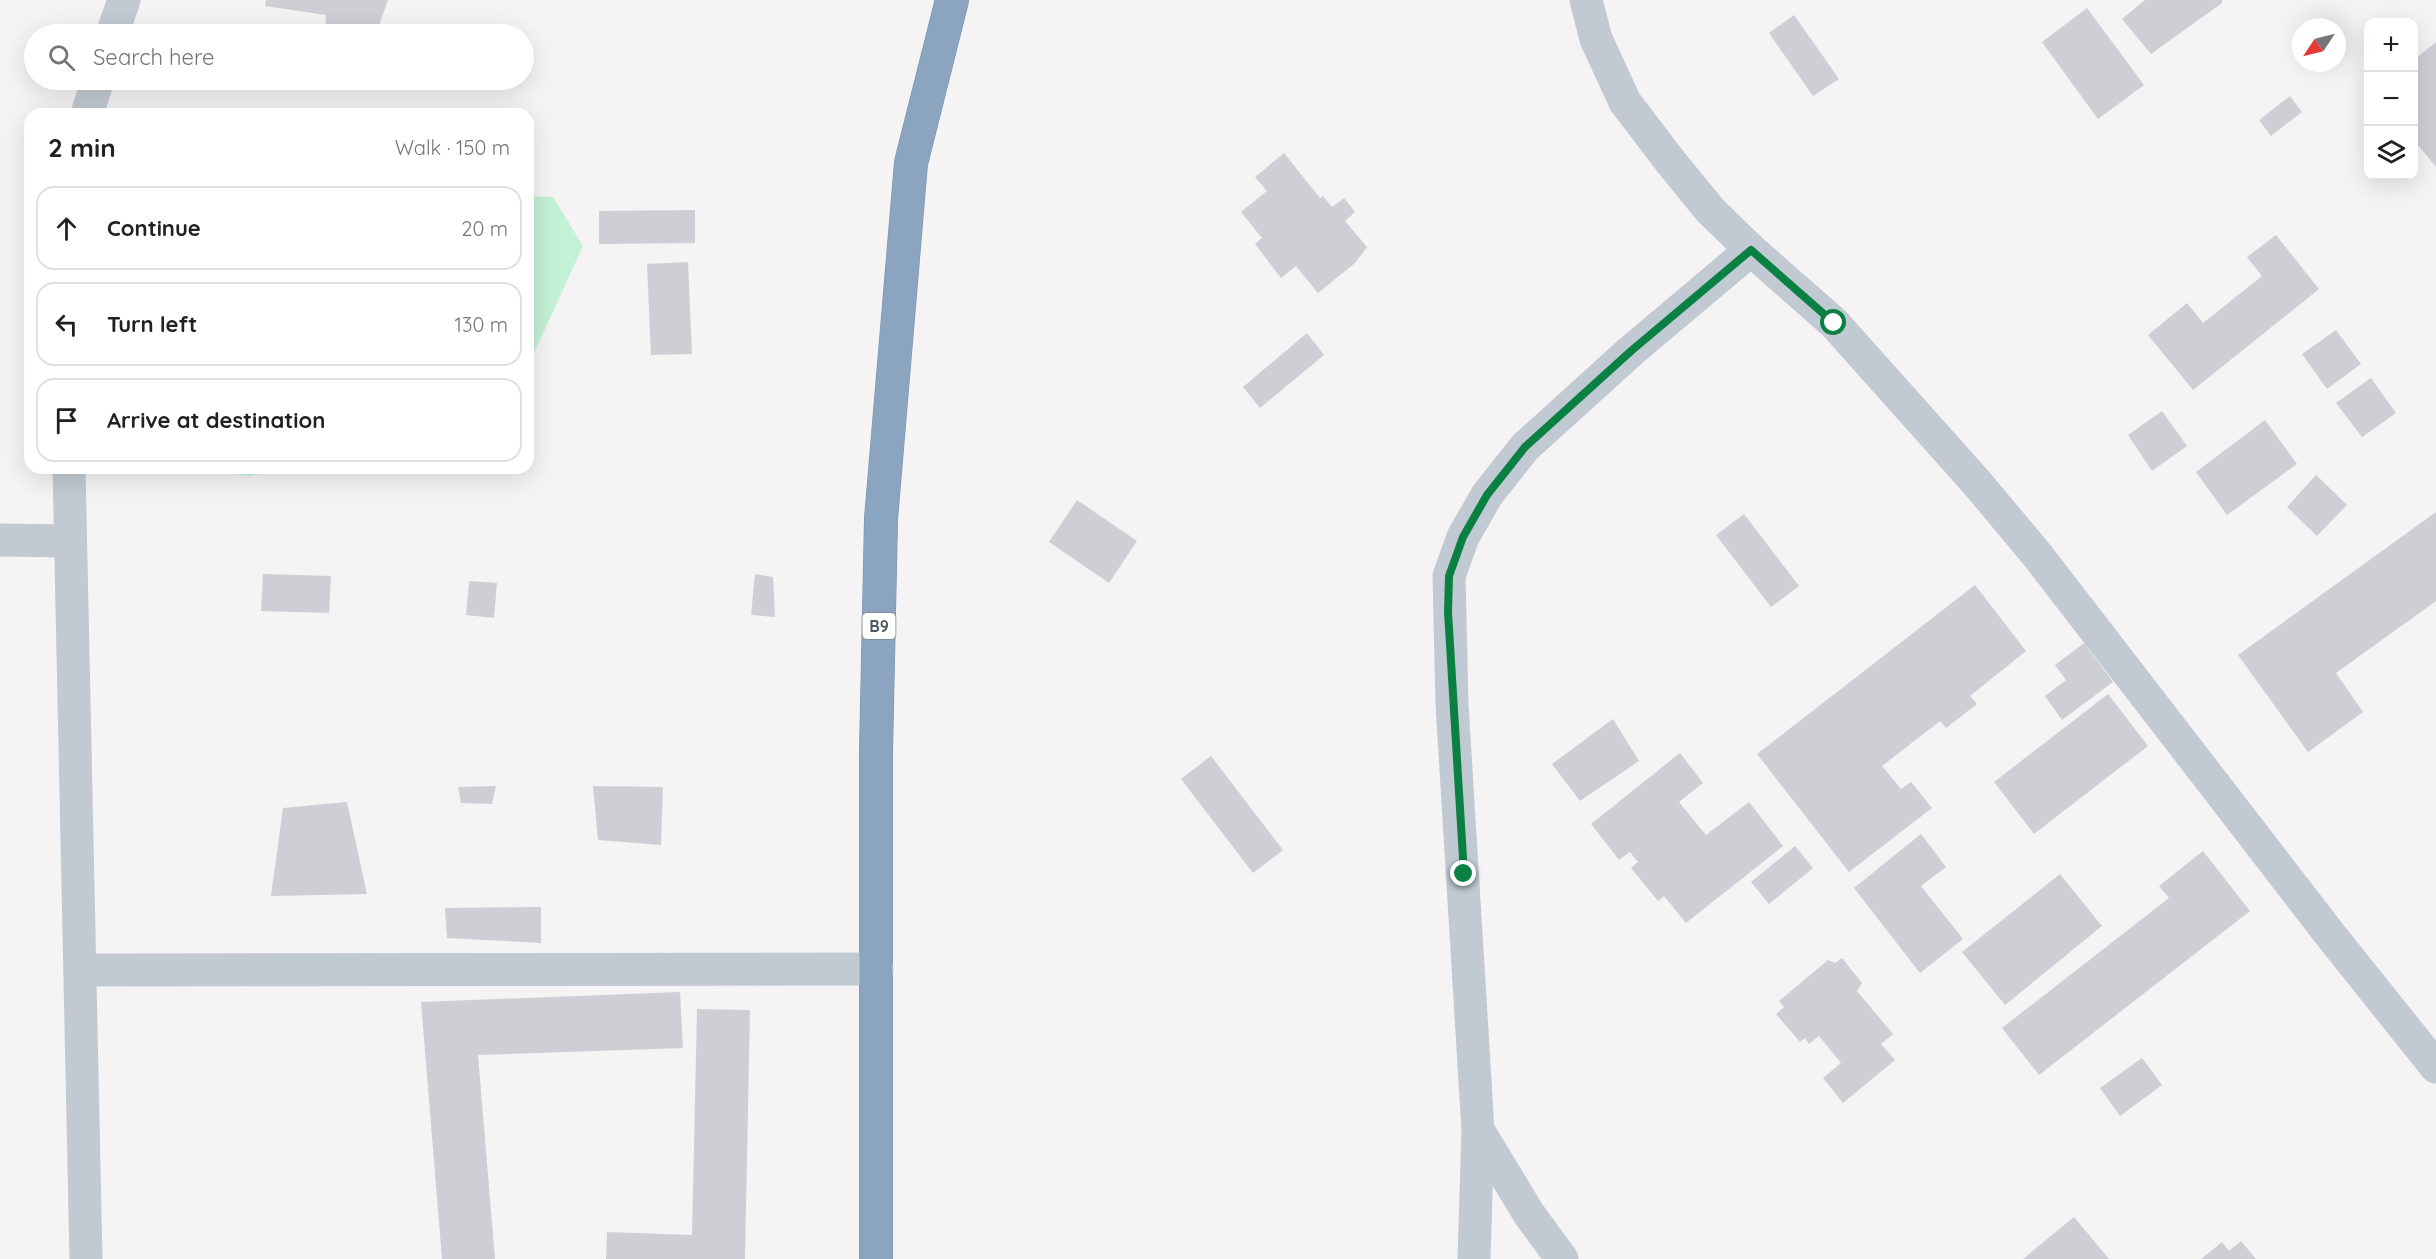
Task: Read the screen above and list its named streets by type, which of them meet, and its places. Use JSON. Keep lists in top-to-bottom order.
{
  "streets": {
    "highway": ["B9"]
  },
  "north": "bottom left",
  "page": {
    "map_buttons": ["+", "−"],
    "search": "Search here",
    "heading": ["2 min", "Walk · 150 m"],
    "list": [
      ["Continue", "20 m"],
      ["Turn left", "130 m"],
      "Arrive at destination"
    ]
  }
}
